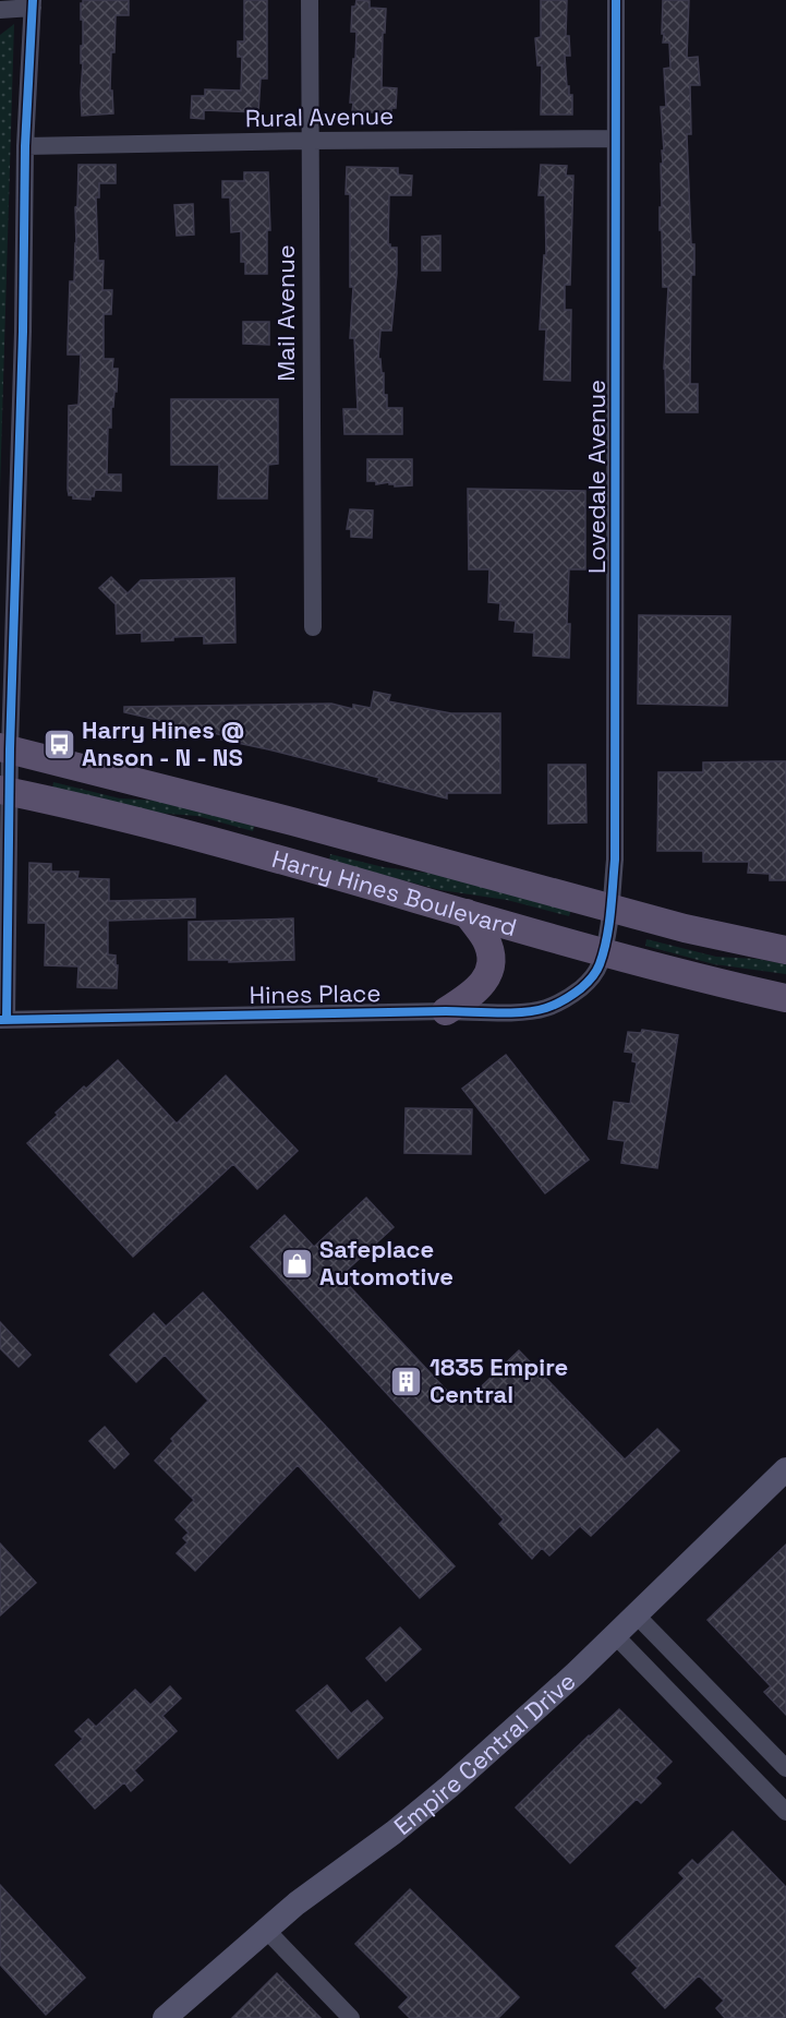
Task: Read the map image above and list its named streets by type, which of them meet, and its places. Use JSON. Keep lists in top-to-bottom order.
{
  "streets": {
    "main road": ["Harry Hines Boulevard"],
    "street": [
      "Rural Avenue",
      "Mail Avenue",
      "Lovedale Avenue",
      "Hines Place",
      "Empire Central Drive"
    ]
  },
  "crossings": [
    ["Rural Avenue", "Mail Avenue"],
    ["Rural Avenue", "Lovedale Avenue"],
    ["Lovedale Avenue", "Harry Hines Boulevard"],
    ["Lovedale Avenue", "Hines Place"],
    ["Harry Hines Boulevard", "Hines Place"]
  ],
  "places": {
    "bus stop": ["Harry Hines @ Anson - N - NS"],
    "shop": ["Safeplace Automotive"],
    "building": ["1835 Empire Central"]
  }
}
